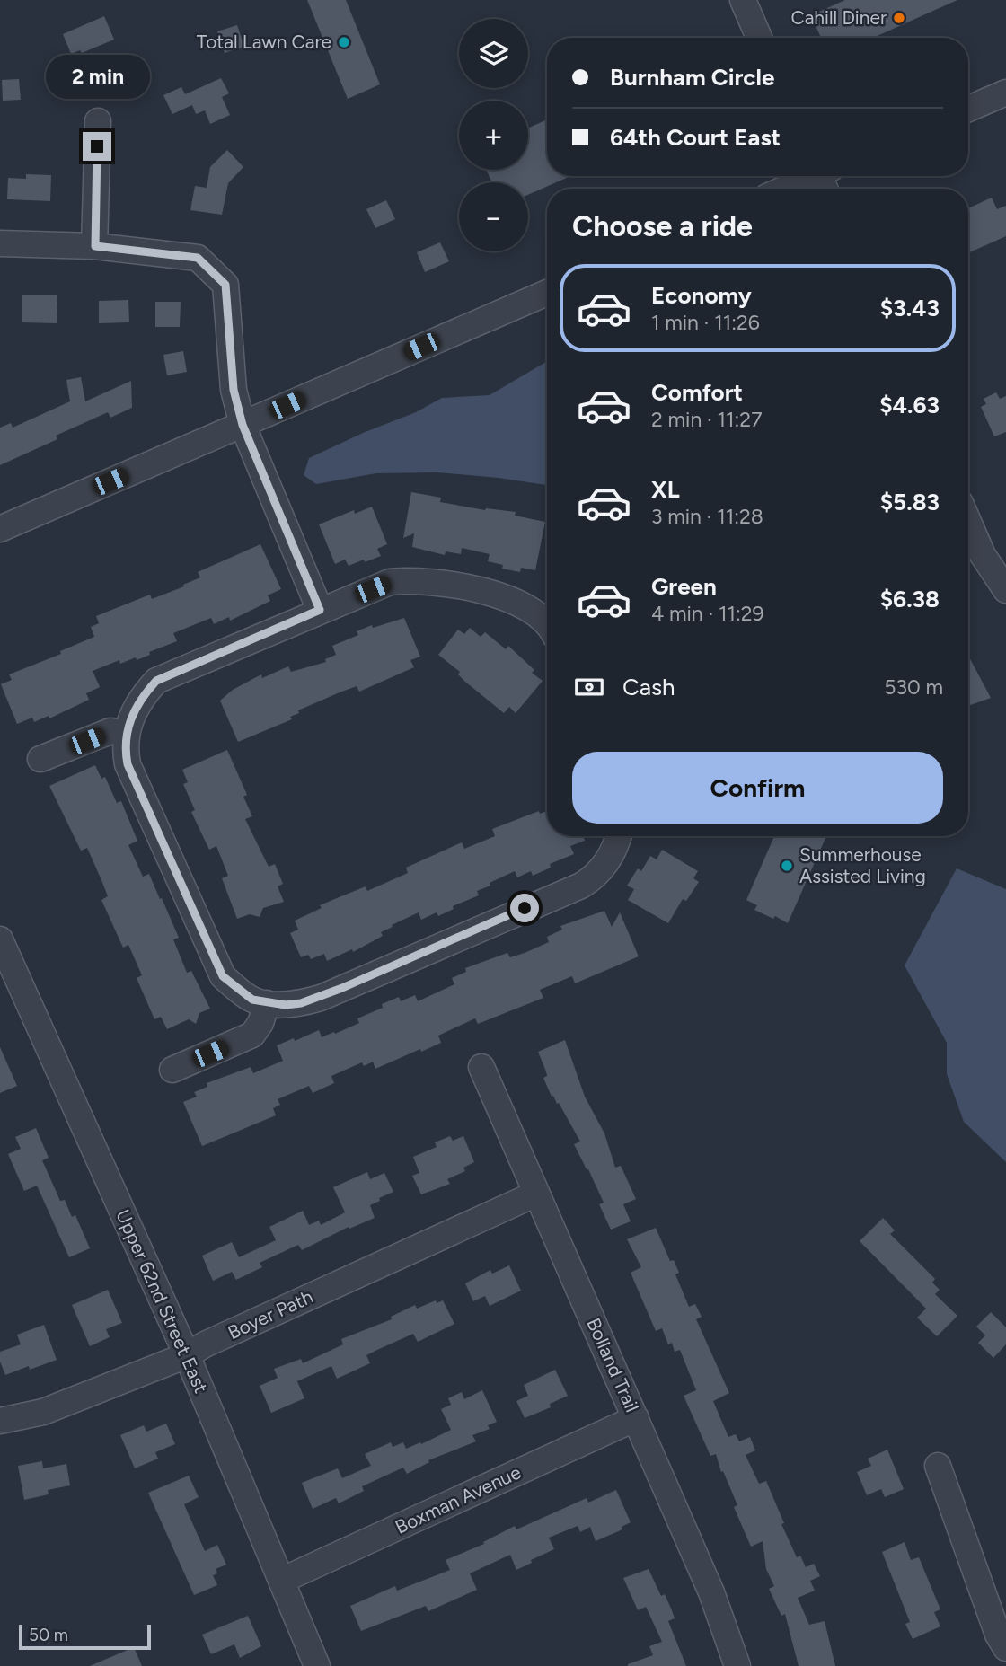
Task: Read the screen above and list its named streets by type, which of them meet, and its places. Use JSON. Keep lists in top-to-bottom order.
{
  "streets": {
    "street": [
      "Upper 62nd Street East",
      "Boyer Path",
      "Bolland Trail",
      "Boxman Avenue"
    ]
  },
  "crossings": [
    ["Upper 62nd Street East", "Boyer Path"],
    ["Upper 62nd Street East", "Boxman Avenue"],
    ["Boyer Path", "Bolland Trail"],
    ["Bolland Trail", "Boxman Avenue"]
  ],
  "places": ["Cahill Diner", "Total Lawn Care", "Summerhouse Assisted Living"],
  "scale_bar": "50 m",
  "page": {
    "map_buttons": ["+", "−"],
    "banner": ["Burnham Circle", "64th Court East"],
    "bubble": "2 min",
    "heading": "Choose a ride",
    "list": [
      {
        "name": "Economy",
        "note": "1 min · 11:26",
        "value": "$3.43"
      },
      {
        "name": "Comfort",
        "note": "2 min · 11:27",
        "value": "$4.63"
      },
      {
        "name": "XL",
        "note": "3 min · 11:28",
        "value": "$5.83"
      },
      {
        "name": "Green",
        "note": "4 min · 11:29",
        "value": "$6.38"
      }
    ],
    "pay": ["Cash", "530 m"],
    "buttons": "Confirm",
    "scale": "50 m"
  }
}
